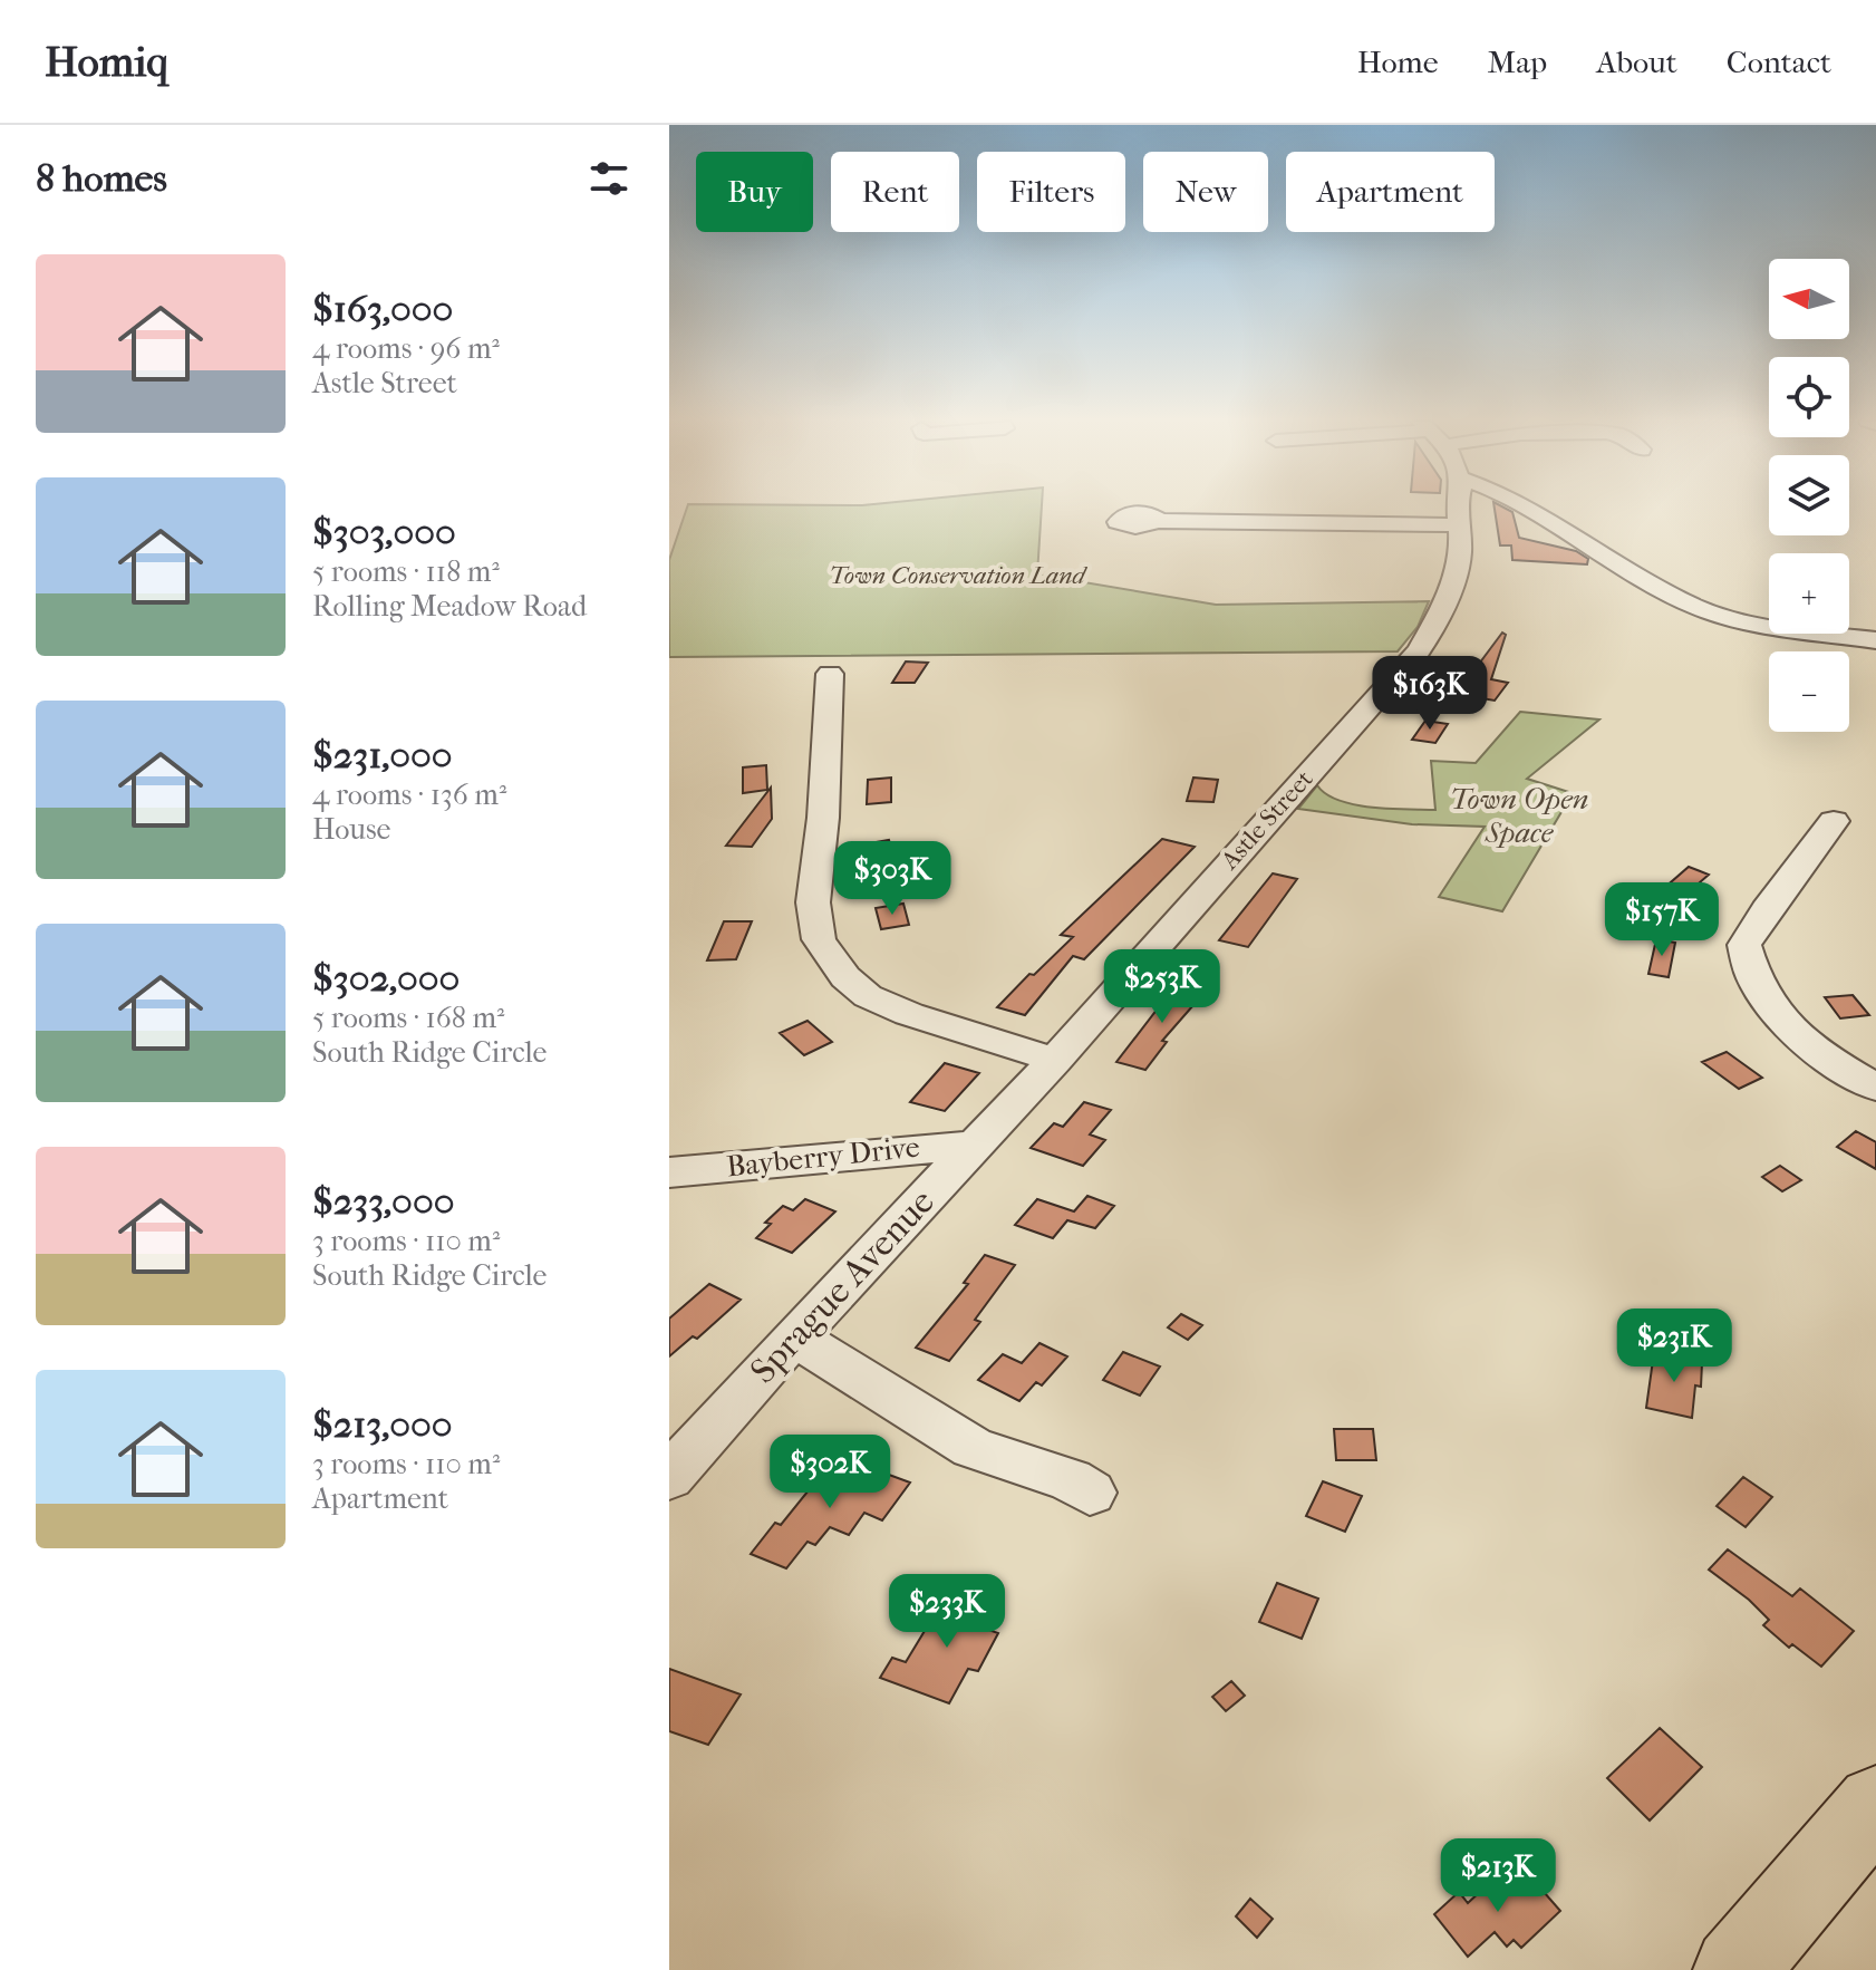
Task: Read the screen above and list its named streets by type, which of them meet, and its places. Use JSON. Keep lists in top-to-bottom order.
{
  "streets": {
    "street": ["Astle Street", "Bayberry Drive", "Sprague Avenue"]
  },
  "crossings": [
    ["Astle Street", "Bayberry Drive"],
    ["Astle Street", "Sprague Avenue"]
  ],
  "parks": ["Town Conservation Land", "Town Open Space"],
  "north": "left",
  "page": {
    "header": "Homiq",
    "nav": [
      "Home",
      "Map",
      "About",
      "Contact"
    ],
    "heading": "8 homes",
    "chip": [
      "Buy",
      "Rent",
      "Filters",
      "New",
      "Apartment"
    ],
    "list": [
      {
        "name": "$163,000",
        "note": "4 rooms · 96 m² · Astle Street"
      },
      {
        "name": "$303,000",
        "note": "5 rooms · 118 m² · Rolling Meadow Road"
      },
      {
        "name": "$231,000",
        "note": "4 rooms · 136 m² · House"
      },
      {
        "name": "$302,000",
        "note": "5 rooms · 168 m² · South Ridge Circle"
      },
      {
        "name": "$233,000",
        "note": "3 rooms · 110 m² · South Ridge Circle"
      },
      {
        "name": "$213,000",
        "note": "3 rooms · 110 m² · Apartment"
      }
    ],
    "map_buttons": ["+", "−"],
    "price": [
      "$163K",
      "$303K",
      "$157K",
      "$253K",
      "$231K",
      "$302K",
      "$233K",
      "$213K"
    ]
  }
}
